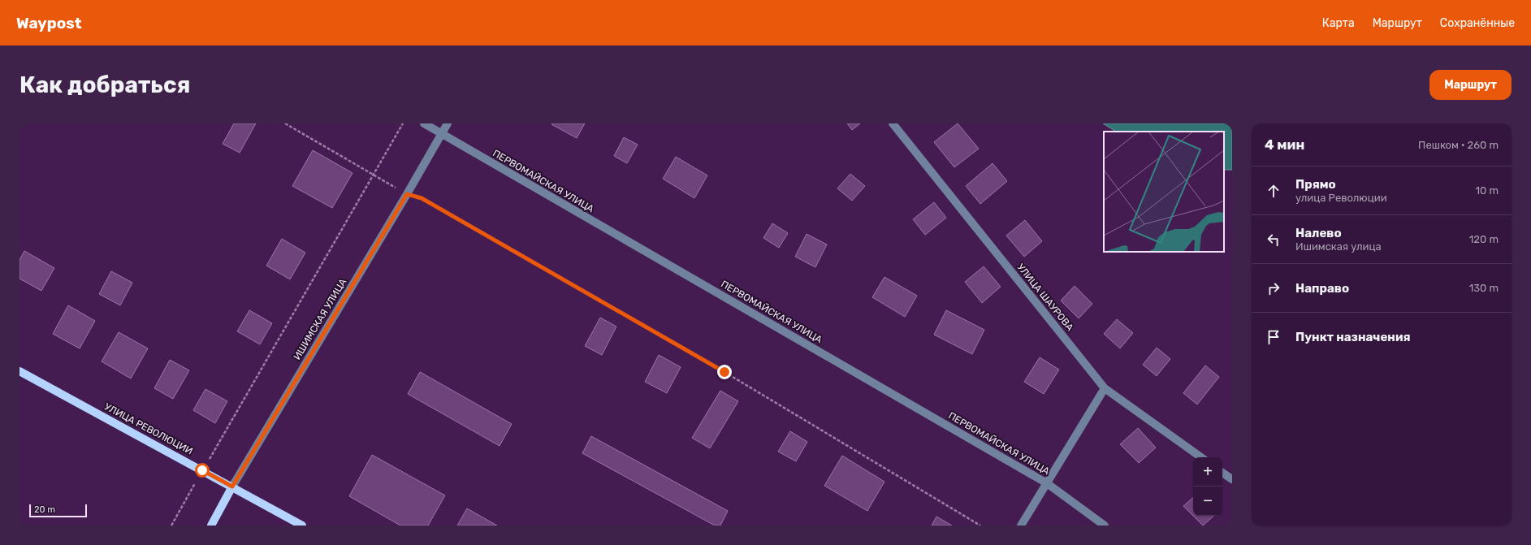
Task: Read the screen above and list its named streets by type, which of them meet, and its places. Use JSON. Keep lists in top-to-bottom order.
{
  "streets": {
    "main road": ["ИШИМСКАЯ УЛИЦА", "УЛИЦА РЕВОЛЮЦИИ"],
    "street": ["ПЕРВОМАЙСКАЯ УЛИЦА", "УЛИЦА ШАУРОВА"]
  },
  "crossings": [
    ["ПЕРВОМАЙСКАЯ УЛИЦА", "ИШИМСКАЯ УЛИЦА"],
    ["ИШИМСКАЯ УЛИЦА", "УЛИЦА РЕВОЛЮЦИИ"]
  ],
  "scale_bar": "20 m",
  "page": {
    "header": "Waypost",
    "nav": ["Карта", "Маршрут", "Сохранённые"],
    "buttons": "Маршрут",
    "title": "Как добраться",
    "heading": ["4 мин", "Пешком · 260 m"],
    "list": [
      ["Прямо", "улица Революции", "10 m"],
      ["Налево", "Ишимская улица", "120 m"],
      ["Направо", "130 m"],
      "Пункт назначения"
    ],
    "map_buttons": ["+", "−"],
    "scale": "20 m"
  }
}
